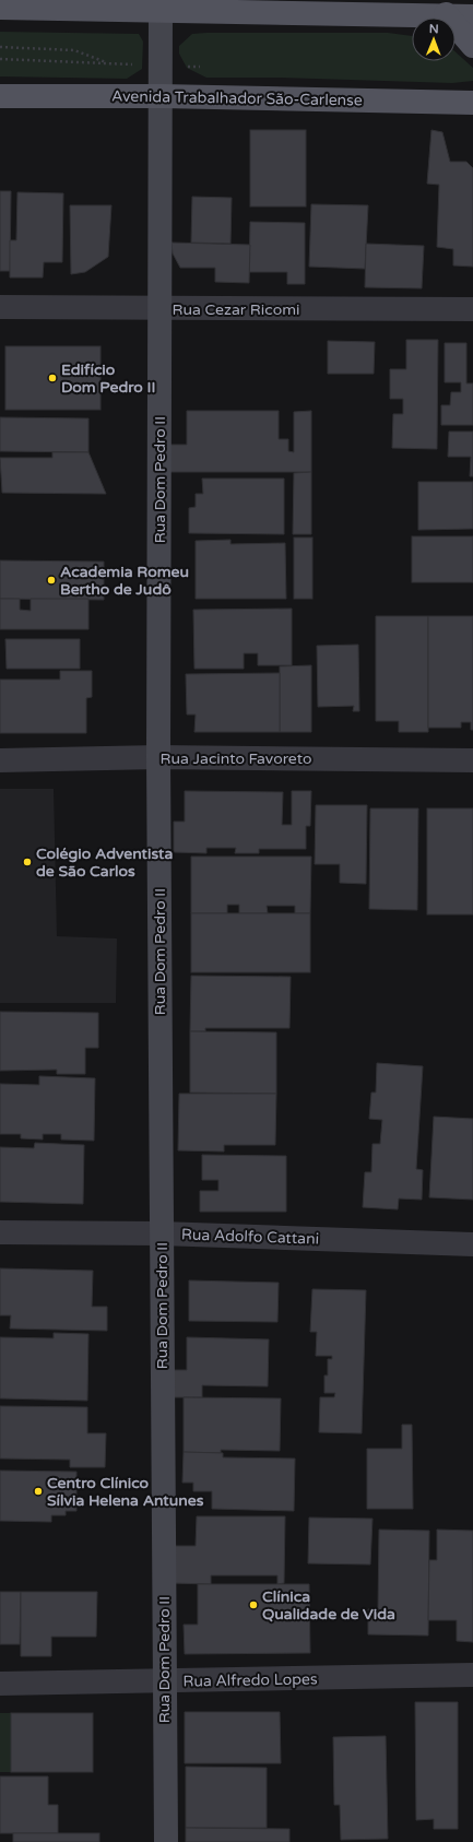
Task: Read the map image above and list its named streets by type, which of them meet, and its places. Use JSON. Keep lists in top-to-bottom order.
{
  "streets": {
    "main road": ["Avenida Trabalhador São-Carlense", "Rua Dom Pedro II"],
    "street": [
      "Rua Cezar Ricomi",
      "Rua Jacinto Favoreto",
      "Rua Adolfo Cattani",
      "Rua Alfredo Lopes"
    ]
  },
  "crossings": [
    ["Avenida Trabalhador São-Carlense", "Rua Dom Pedro II"],
    ["Rua Cezar Ricomi", "Rua Dom Pedro II"],
    ["Rua Dom Pedro II", "Rua Jacinto Favoreto"],
    ["Rua Dom Pedro II", "Rua Adolfo Cattani"],
    ["Rua Dom Pedro II", "Rua Alfredo Lopes"]
  ],
  "places": [
    "Edifício Dom Pedro II",
    "Academia Romeu Bertho de Judô",
    "Colégio Adventista de São Carlos",
    "Centro Clínico Sílvia Helena Antunes",
    "Clínica Qualidade de Vida"
  ],
  "north": "top"
}
